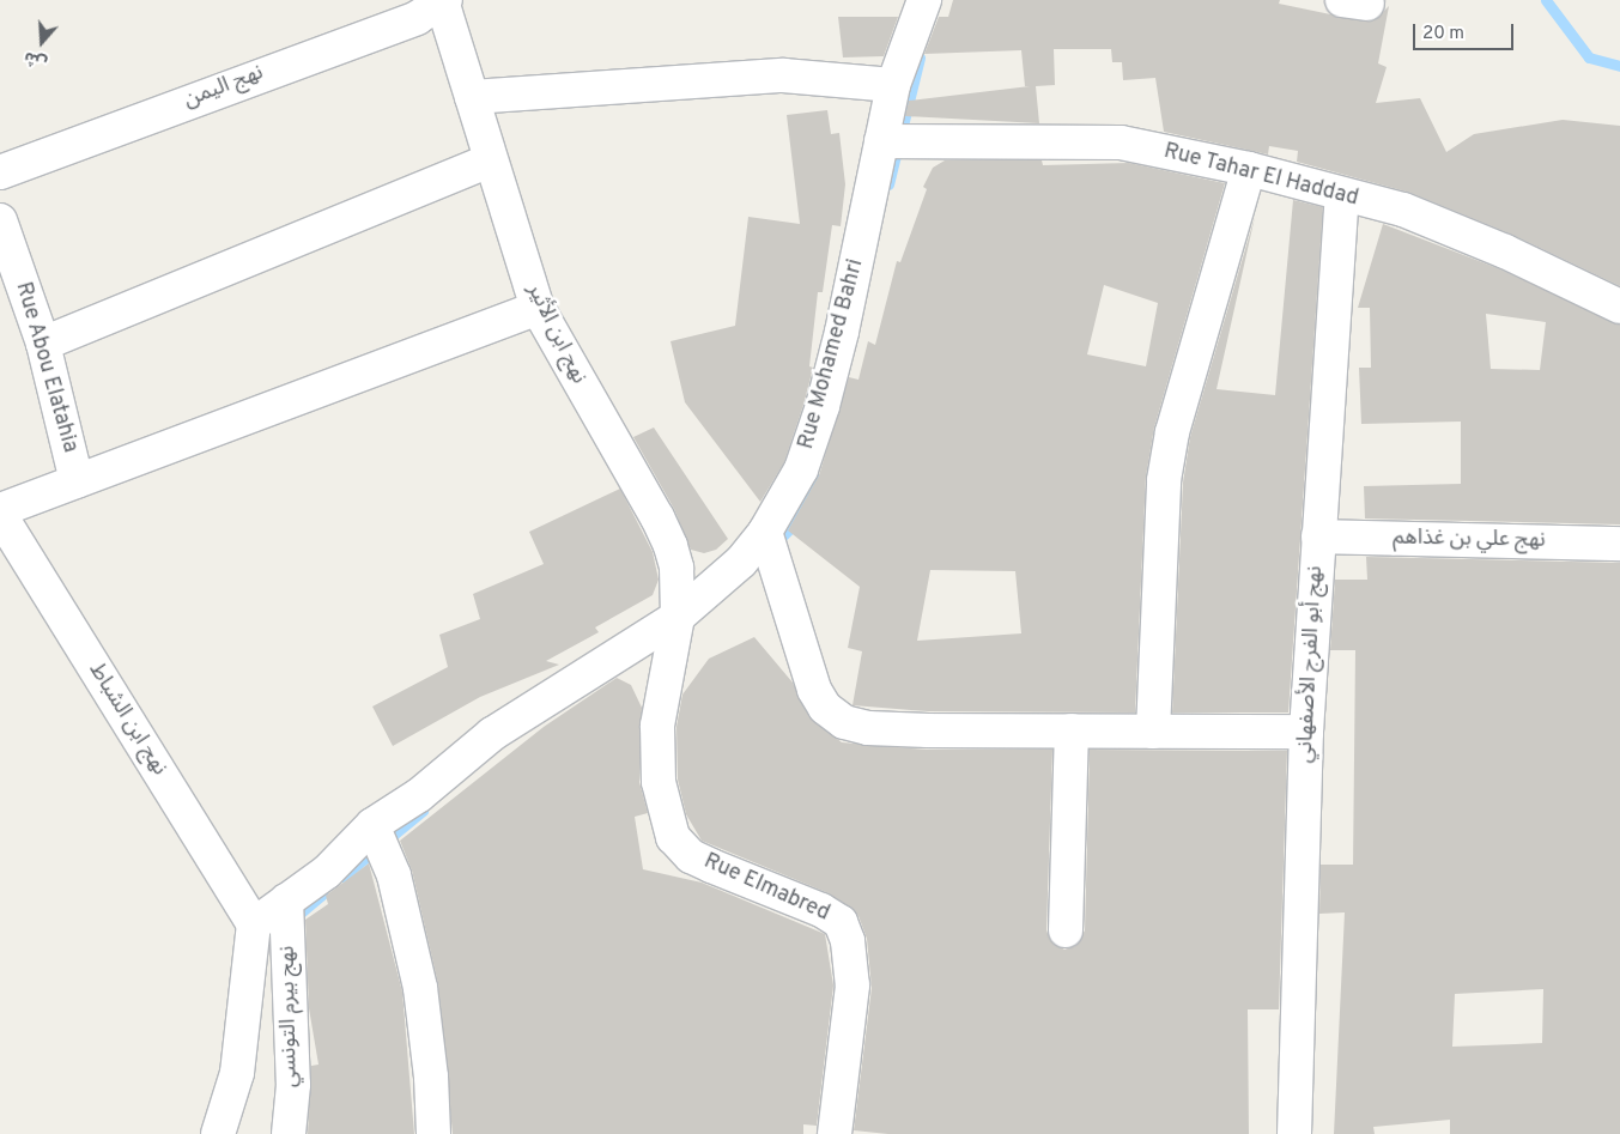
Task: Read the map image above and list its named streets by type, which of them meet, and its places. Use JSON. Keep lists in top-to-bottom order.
{
  "streets": {
    "street": [
      "نهج اليمن",
      "Rue Tahar El Haddad",
      "نهج ابن الأثير",
      "Rue Mohamed Bahri",
      "Rue Abou Elatahia",
      "نهج علي بن غذاهم",
      "نهج أبو الفرج الأصفهاني",
      "نهج ابن الشباط",
      "Rue Elmabred",
      "نهج بيرم التونسي"
    ]
  },
  "crossings": [
    ["نهج اليمن", "نهج ابن الأثير"],
    ["Rue Tahar El Haddad", "Rue Mohamed Bahri"],
    ["Rue Tahar El Haddad", "نهج أبو الفرج الأصفهاني"],
    ["نهج ابن الأثير", "Rue Mohamed Bahri"],
    ["نهج ابن الأثير", "Rue Elmabred"],
    ["Rue Mohamed Bahri", "نهج ابن الشباط"],
    ["Rue Mohamed Bahri", "Rue Elmabred"],
    ["Rue Mohamed Bahri", "نهج بيرم التونسي"],
    ["نهج علي بن غذاهم", "نهج أبو الفرج الأصفهاني"]
  ],
  "scale_bar": "20 m",
  "north": "bottom"
}
